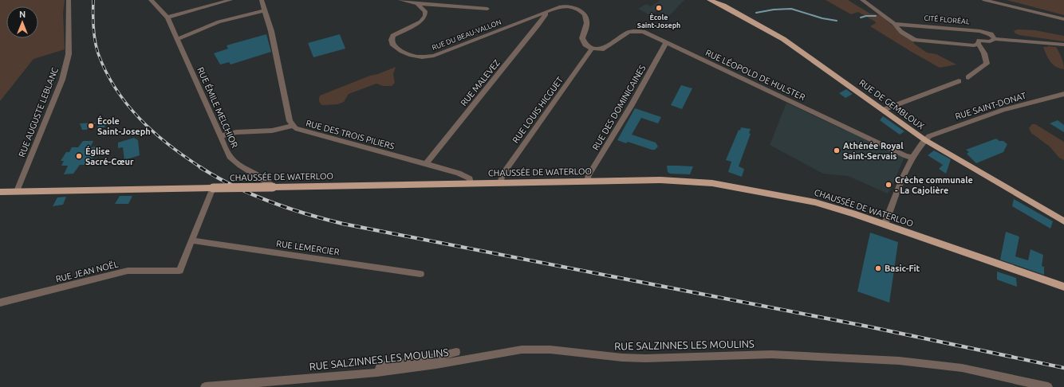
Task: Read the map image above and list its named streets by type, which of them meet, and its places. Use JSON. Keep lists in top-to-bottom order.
{
  "streets": {
    "main road": ["RUE DE GEMBLOUX", "CHAUSSÉE DE WATERLOO"],
    "street": [
      "CITÉ FLORÉAL",
      "RUE DU BEAU-VALLON",
      "RUE LÉOPOLD DE HULSTER",
      "RUE MALEVEZ",
      "RUE SAINT-DONAT",
      "RUE ÉMILE MELCHIOR",
      "RUE DES DOMINICAINES",
      "RUE LOUIS HICGUET",
      "RUE AUGUSTE LEBLANC",
      "RUE DES TROIS PILIERS",
      "RUE LEMERCIER",
      "RUE JEAN NOËL",
      "RUE SALZINNES LES MOULINS"
    ]
  },
  "crossings": [
    ["RUE DU BEAU-VALLON", "RUE LÉOPOLD DE HULSTER"],
    ["RUE DU BEAU-VALLON", "RUE MALEVEZ"],
    ["RUE DU BEAU-VALLON", "RUE LOUIS HICGUET"],
    ["RUE LÉOPOLD DE HULSTER", "RUE SAINT-DONAT"],
    ["RUE LÉOPOLD DE HULSTER", "RUE DES DOMINICAINES"],
    ["RUE LÉOPOLD DE HULSTER", "RUE LOUIS HICGUET"],
    ["RUE MALEVEZ", "RUE DES TROIS PILIERS"],
    ["RUE DE GEMBLOUX", "RUE SAINT-DONAT"],
    ["RUE SAINT-DONAT", "CHAUSSÉE DE WATERLOO"],
    ["RUE ÉMILE MELCHIOR", "CHAUSSÉE DE WATERLOO"],
    ["RUE DES DOMINICAINES", "CHAUSSÉE DE WATERLOO"],
    ["RUE LOUIS HICGUET", "CHAUSSÉE DE WATERLOO"],
    ["RUE AUGUSTE LEBLANC", "CHAUSSÉE DE WATERLOO"],
    ["RUE DES TROIS PILIERS", "CHAUSSÉE DE WATERLOO"],
    ["RUE LEMERCIER", "RUE JEAN NOËL"]
  ],
  "places": [
    "Ècole Saint-Joseph",
    "École Saint-Joseph",
    "Athénée Royal Saint-Servais",
    "Église Sacré-Cœur",
    "Crèche communale - La Cajolière",
    "Basic-Fit"
  ],
  "north": "top"
}
